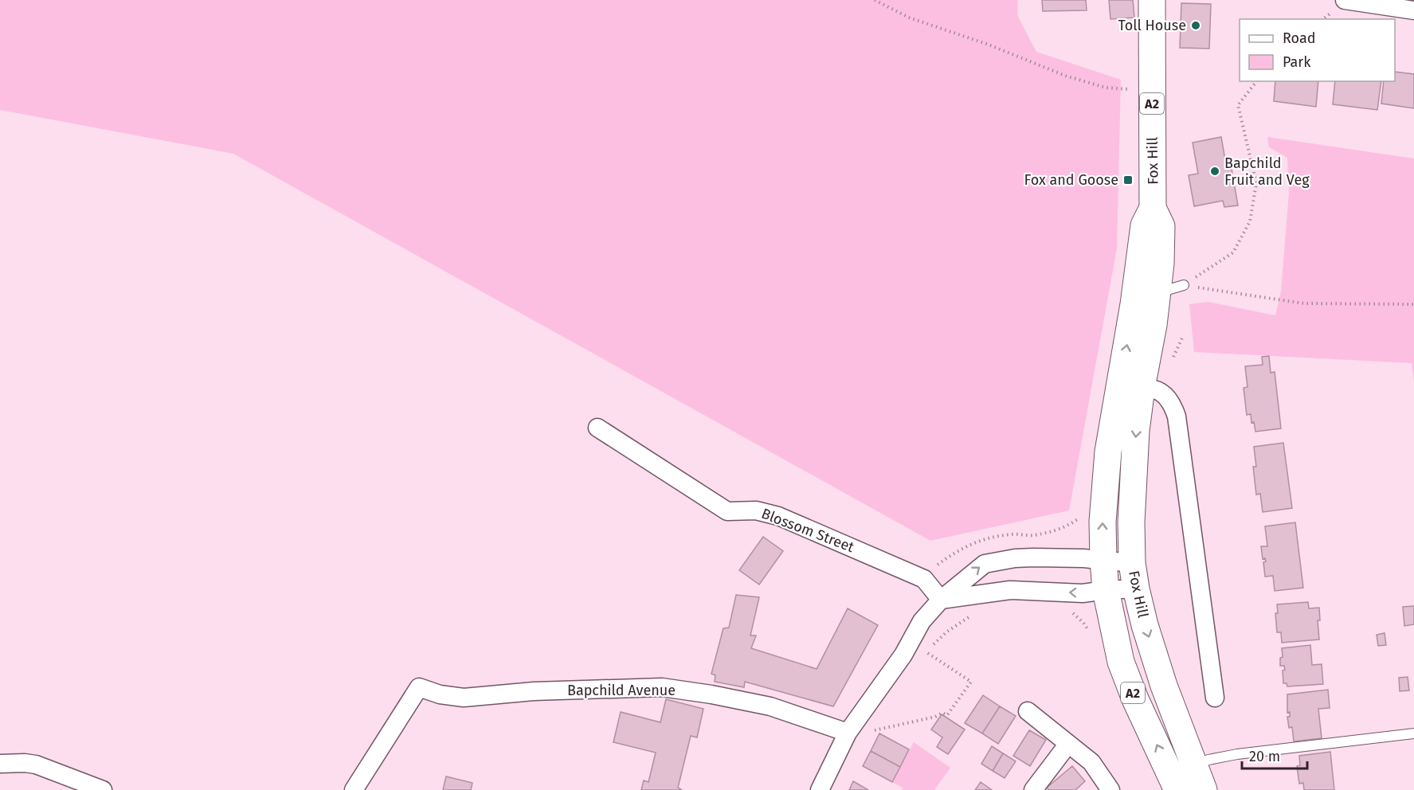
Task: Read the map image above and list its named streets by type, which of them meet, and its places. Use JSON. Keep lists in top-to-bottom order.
{
  "streets": {
    "main road": ["A2", "Fox Hill"],
    "street": ["Blossom Street", "Bapchild Avenue"]
  },
  "places": {
    "other": ["Toll House", "Bapchild Fruit and Veg"],
    "transit": ["Fox and Goose"]
  },
  "legend": ["Road", "Park"],
  "scale_bar": "20 m"
}
